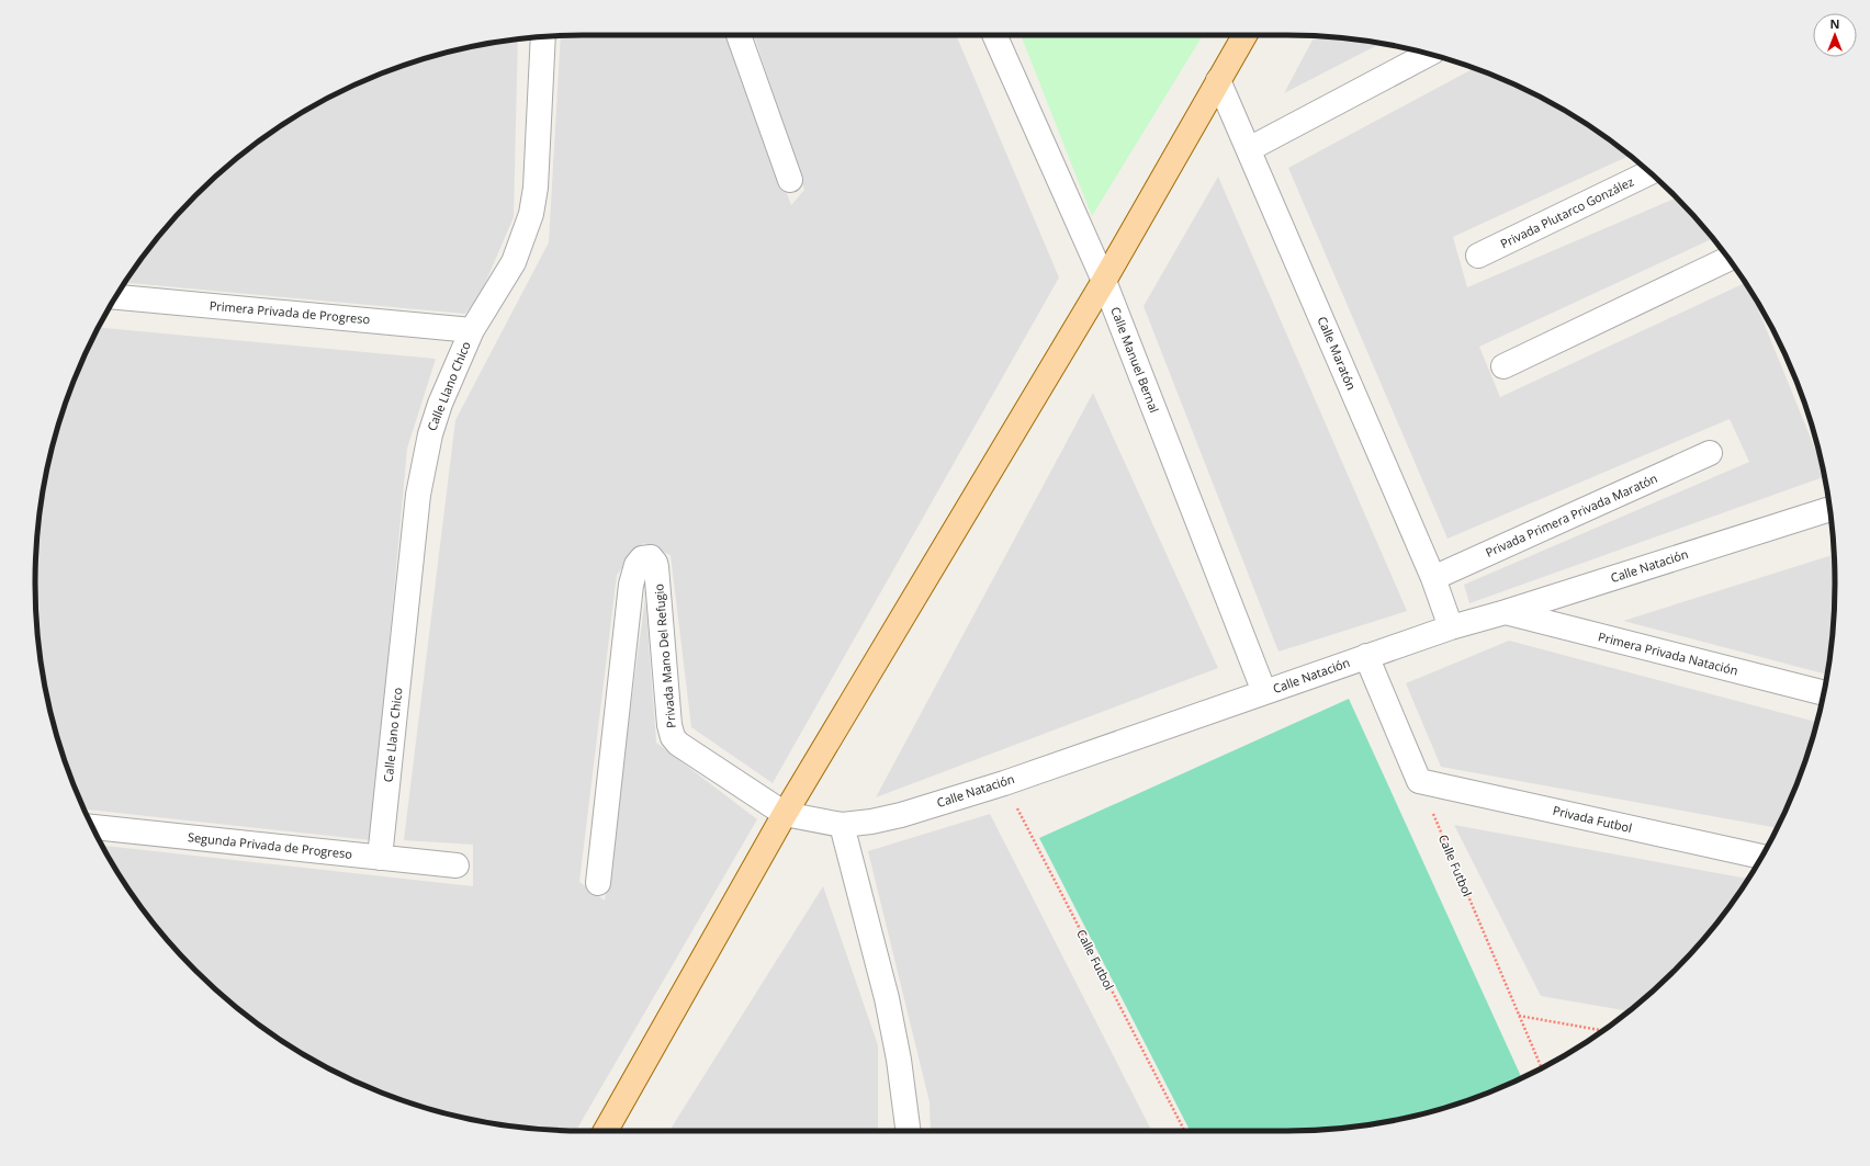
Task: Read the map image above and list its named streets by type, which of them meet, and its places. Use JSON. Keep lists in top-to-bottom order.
{
  "streets": {
    "street": [
      "Privada Plutarco González",
      "Primera Privada de Progreso",
      "Calle Maratón",
      "Calle Manuel Bernal",
      "Calle Llano Chico",
      "Privada Primera Privada Maratón",
      "Calle Natación",
      "Primera Privada Natación",
      "Privada Mano Del Refugio",
      "Privada Futbol",
      "Segunda Privada de Progreso"
    ],
    "path": ["Calle Futbol"]
  },
  "crossings": [
    ["Primera Privada de Progreso", "Calle Llano Chico"],
    ["Calle Maratón", "Privada Primera Privada Maratón"],
    ["Calle Maratón", "Calle Natación"],
    ["Calle Manuel Bernal", "Calle Natación"],
    ["Calle Llano Chico", "Segunda Privada de Progreso"],
    ["Calle Natación", "Primera Privada Natación"],
    ["Calle Natación", "Privada Mano Del Refugio"],
    ["Calle Natación", "Calle Futbol"],
    ["Privada Futbol", "Calle Futbol"]
  ],
  "north": "top"
}
